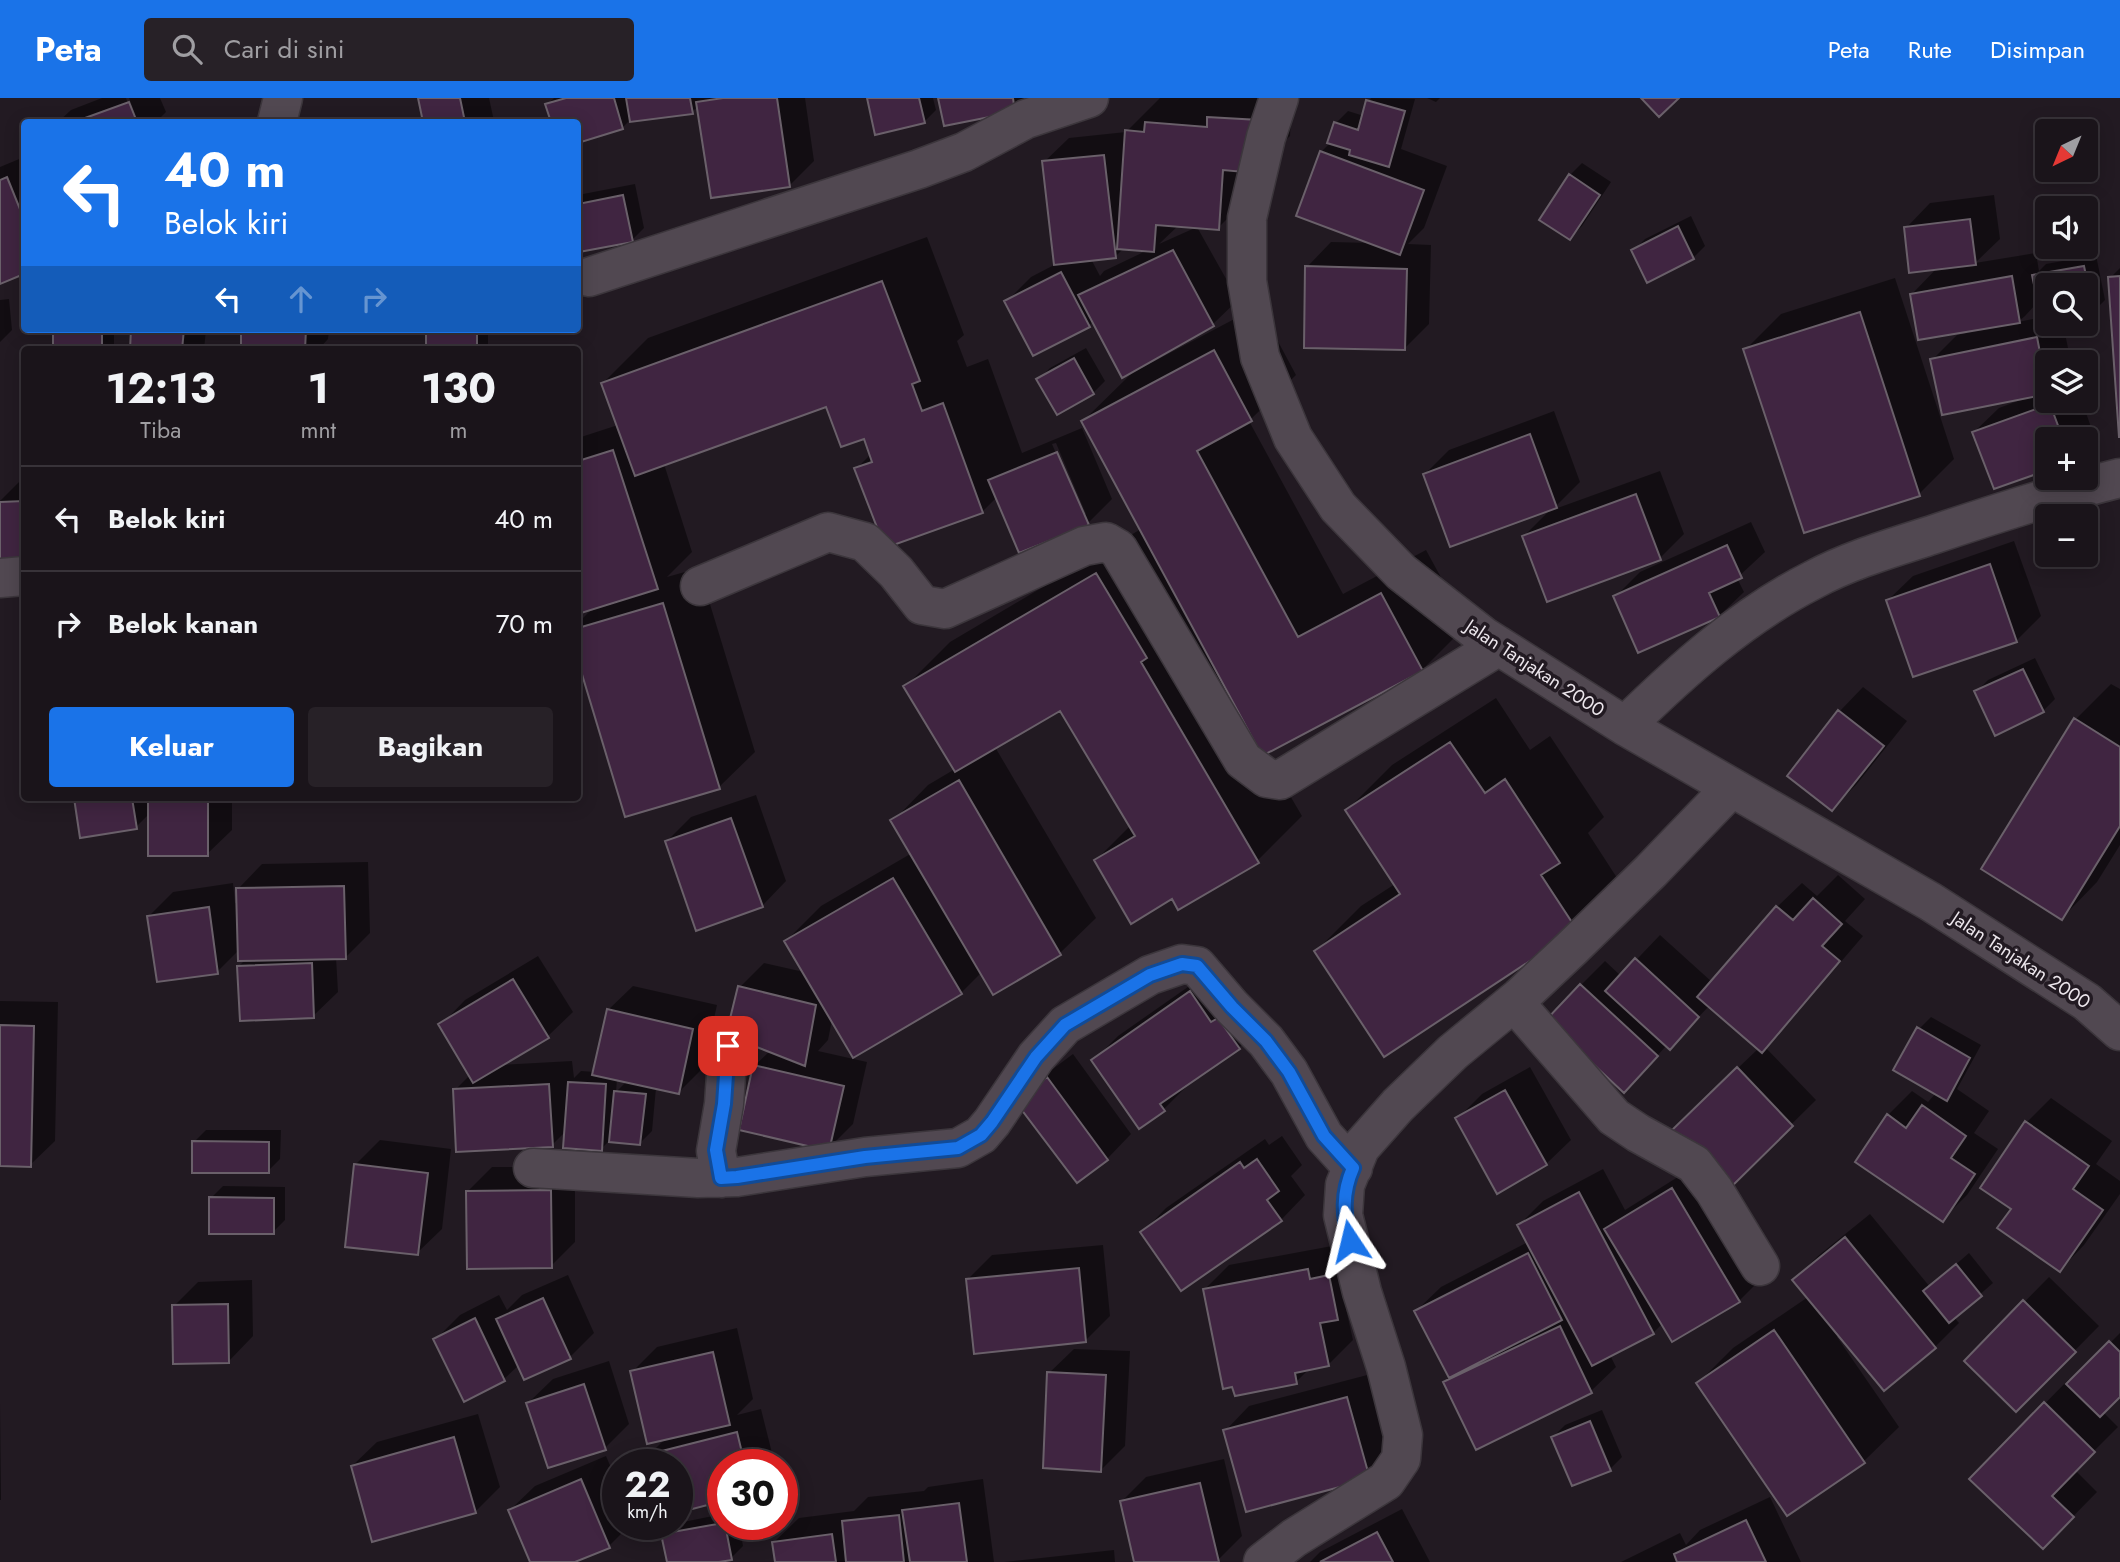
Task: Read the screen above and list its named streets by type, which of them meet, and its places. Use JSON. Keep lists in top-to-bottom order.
{
  "streets": {
    "street": ["Jalan Tanjakan 2000"]
  },
  "north": "bottom left",
  "page": {
    "header": "Peta",
    "search": "Cari di sini",
    "nav": ["Peta", "Rute", "Disimpan"],
    "map_buttons": ["+", "−"],
    "turn": ["40 m", "Belok kiri"],
    "eta": [
      "12:13",
      "Tiba",
      "1",
      "mnt",
      "130",
      "m"
    ],
    "list": [
      {
        "name": "Belok kiri",
        "value": "40 m"
      },
      {
        "name": "Belok kanan",
        "value": "70 m"
      }
    ],
    "buttons": ["Keluar", "Bagikan"],
    "speed": "22 km/h",
    "limit": "30"
  }
}
